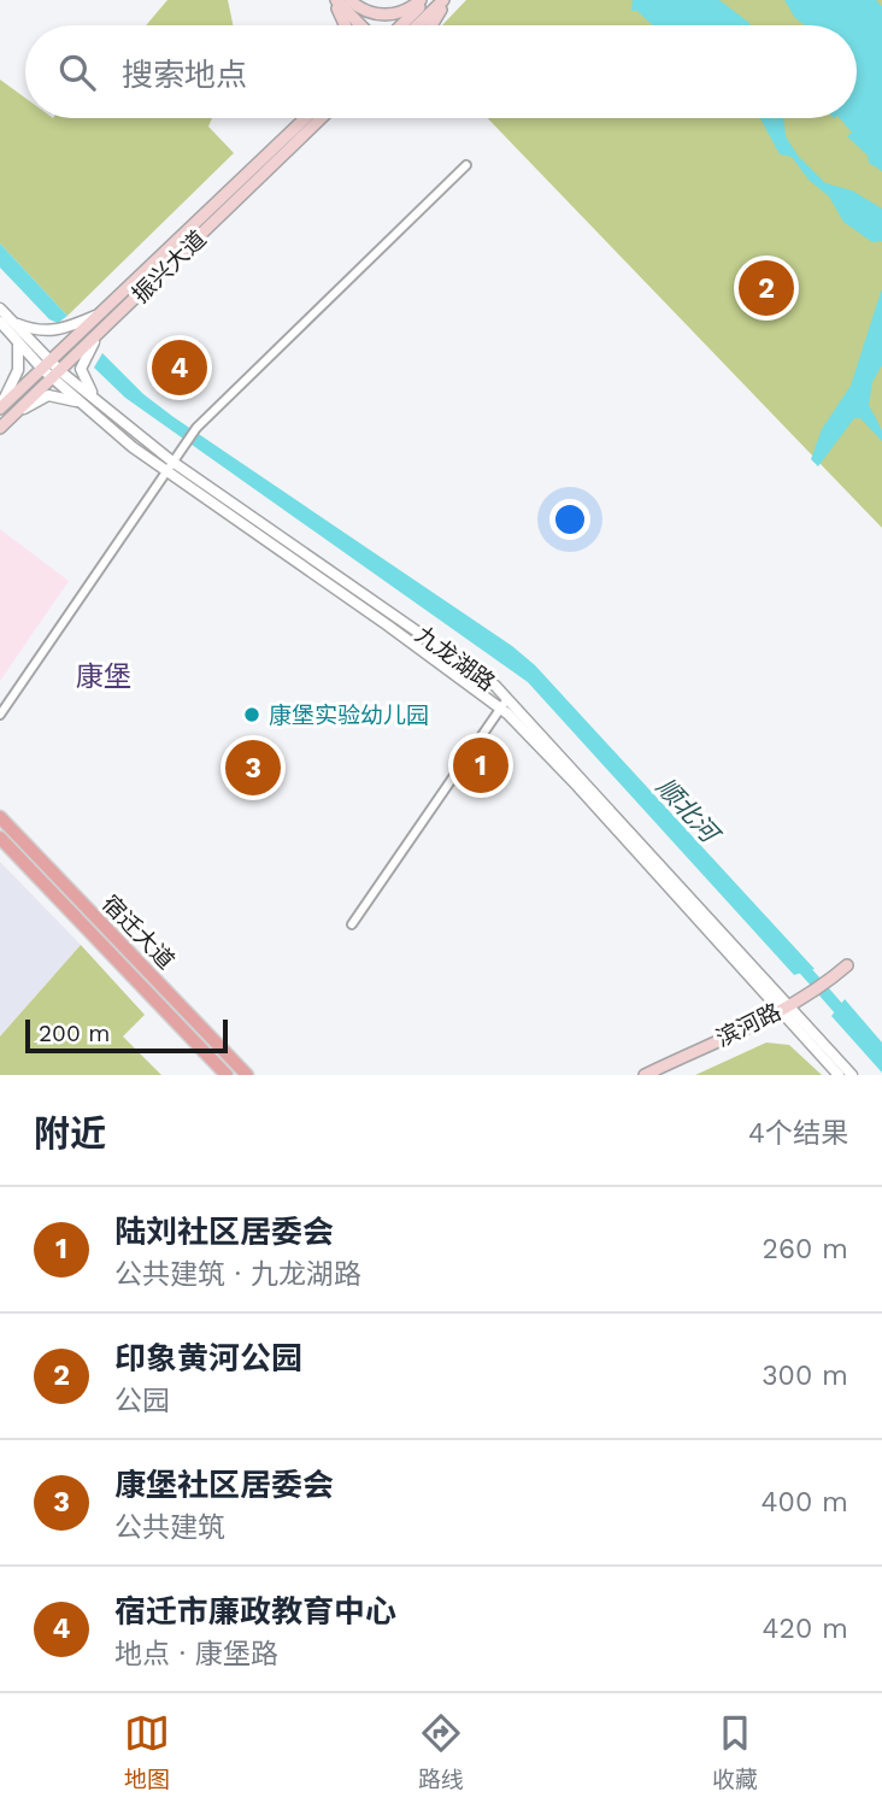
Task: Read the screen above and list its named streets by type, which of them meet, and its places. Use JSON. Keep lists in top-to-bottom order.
{
  "streets": {
    "main road": ["振兴大道", "宿迁大道", "滨河路"],
    "street": ["九龙湖路"]
  },
  "crossings": [
    ["振兴大道", "九龙湖路"],
    ["九龙湖路", "滨河路"]
  ],
  "districts": ["康堡"],
  "water": ["顺北河"],
  "places": ["康堡实验幼儿园"],
  "scale_bar": "200 m",
  "page": {
    "search": "搜索地点",
    "pins": [
      "2",
      "4",
      "1",
      "3"
    ],
    "scale": "200 m",
    "heading": ["附近", "4个结果"],
    "list": [
      {
        "mark": "1",
        "name": "陆刘社区居委会",
        "note": "公共建筑 · 九龙湖路",
        "value": "260 m"
      },
      {
        "mark": "2",
        "name": "印象黄河公园",
        "note": "公园",
        "value": "300 m"
      },
      {
        "mark": "3",
        "name": "康堡社区居委会",
        "note": "公共建筑",
        "value": "400 m"
      },
      {
        "mark": "4",
        "name": "宿迁市廉政教育中心",
        "note": "地点 · 康堡路",
        "value": "420 m"
      }
    ],
    "nav": ["地图", "路线", "收藏"]
  }
}
